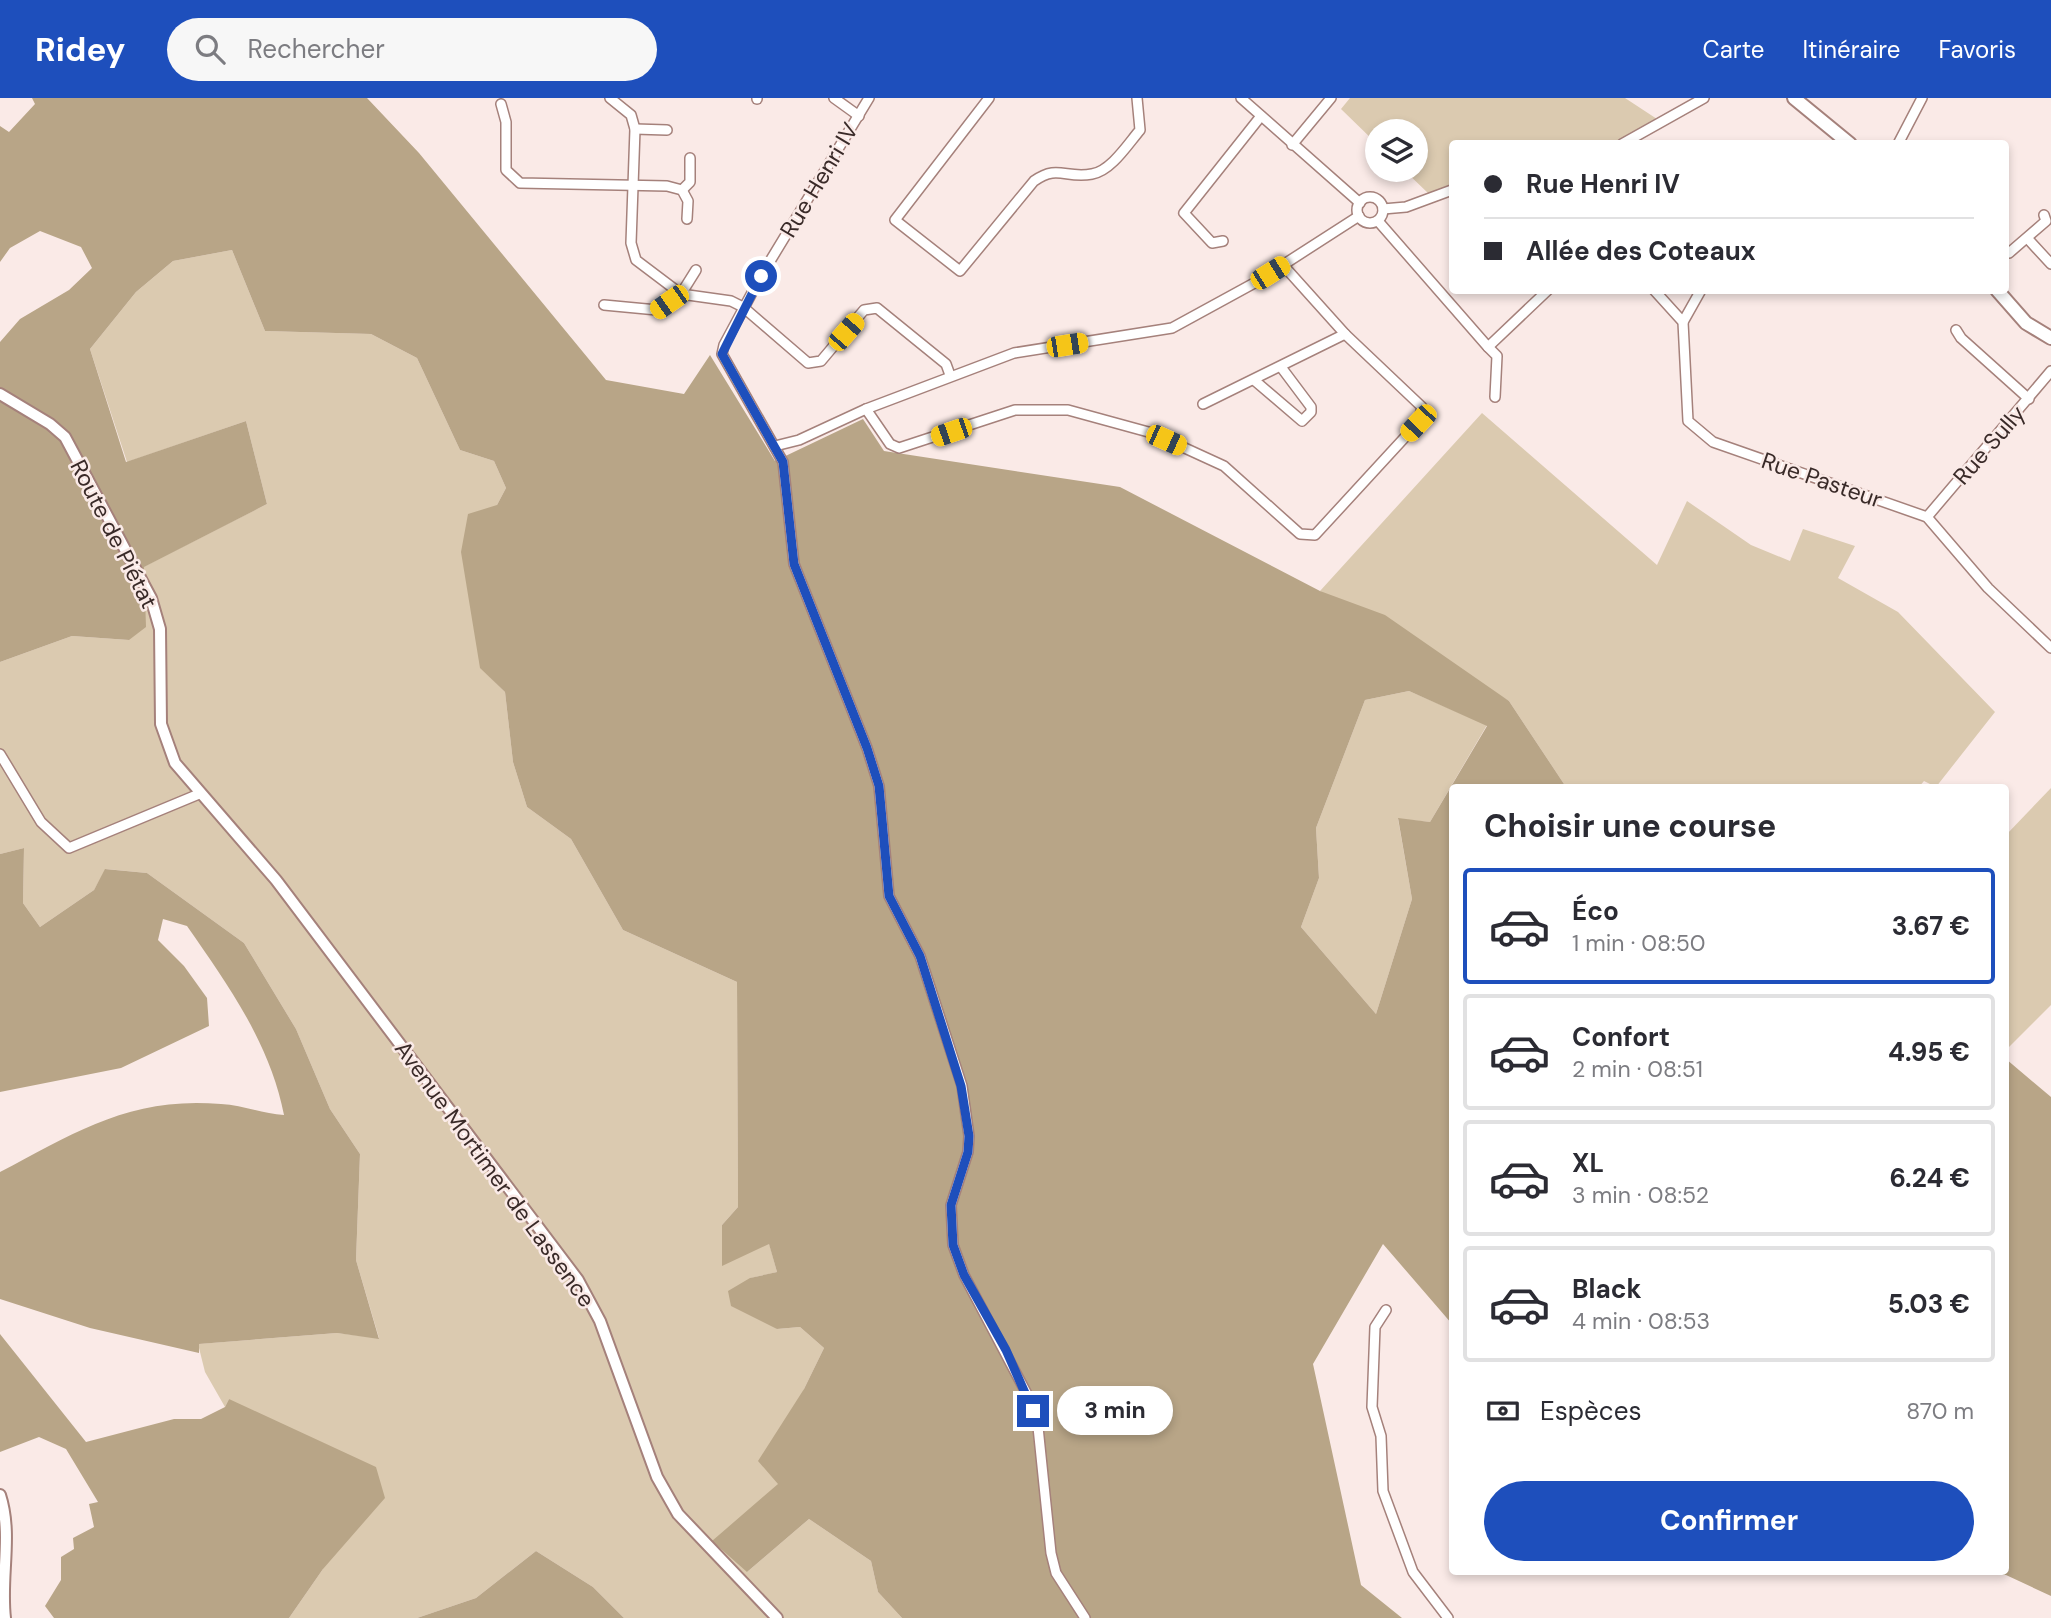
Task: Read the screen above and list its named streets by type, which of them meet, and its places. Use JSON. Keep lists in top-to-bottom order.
{
  "streets": {
    "street": [
      "Rue Henri IV",
      "Rue Sully",
      "Rue Pasteur",
      "Route de Piétat",
      "Avenue Mortimer de Lassence"
    ]
  },
  "crossings": [
    ["Rue Sully", "Rue Pasteur"],
    ["Route de Piétat", "Avenue Mortimer de Lassence"]
  ],
  "page": {
    "header": "Ridey",
    "search": "Rechercher",
    "nav": ["Carte", "Itinéraire", "Favoris"],
    "banner": ["Rue Henri IV", "Allée des Coteaux"],
    "heading": "Choisir une course",
    "list": [
      {
        "name": "Éco",
        "note": "1 min · 08:50",
        "value": "3.67 €"
      },
      {
        "name": "Confort",
        "note": "2 min · 08:51",
        "value": "4.95 €"
      },
      {
        "name": "XL",
        "note": "3 min · 08:52",
        "value": "6.24 €"
      },
      {
        "name": "Black",
        "note": "4 min · 08:53",
        "value": "5.03 €"
      }
    ],
    "pay": ["Espèces", "870 m"],
    "bubble": "3 min",
    "buttons": "Confirmer"
  }
}
